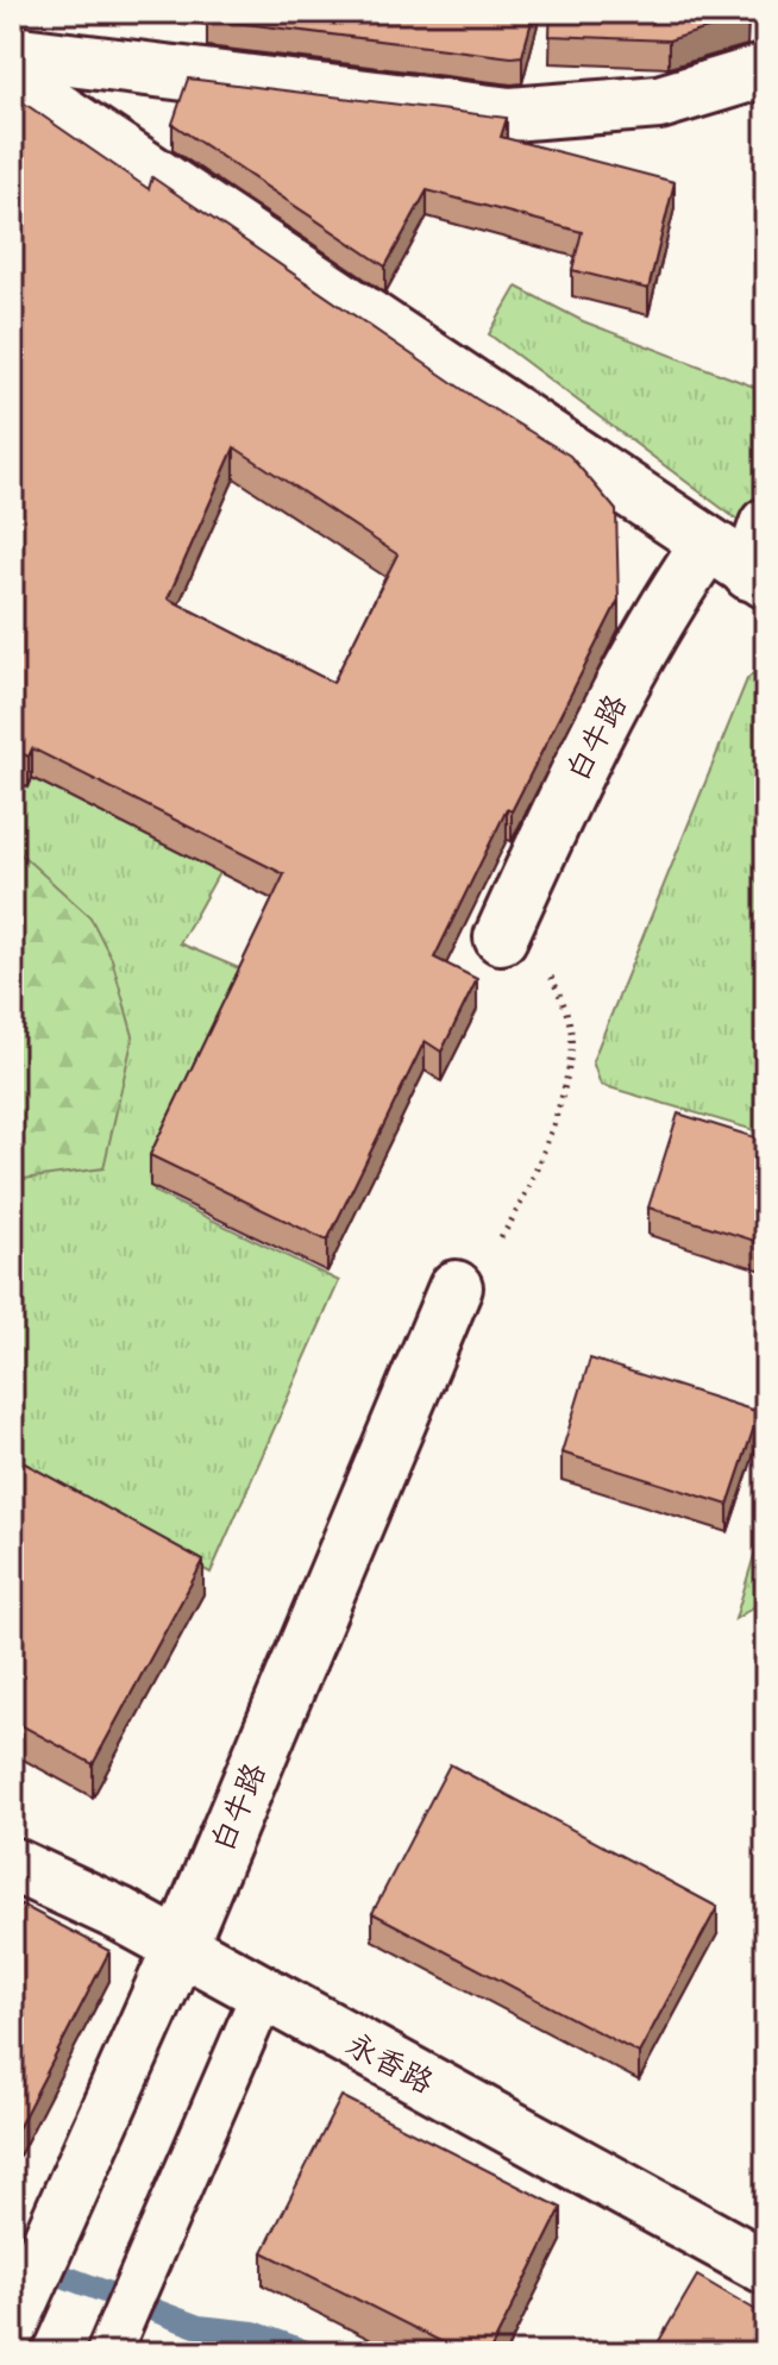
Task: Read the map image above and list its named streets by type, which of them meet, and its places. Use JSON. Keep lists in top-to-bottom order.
{
  "streets": {
    "street": ["白牛路", "永香路"]
  },
  "crossings": [
    ["白牛路", "永香路"]
  ]
}
